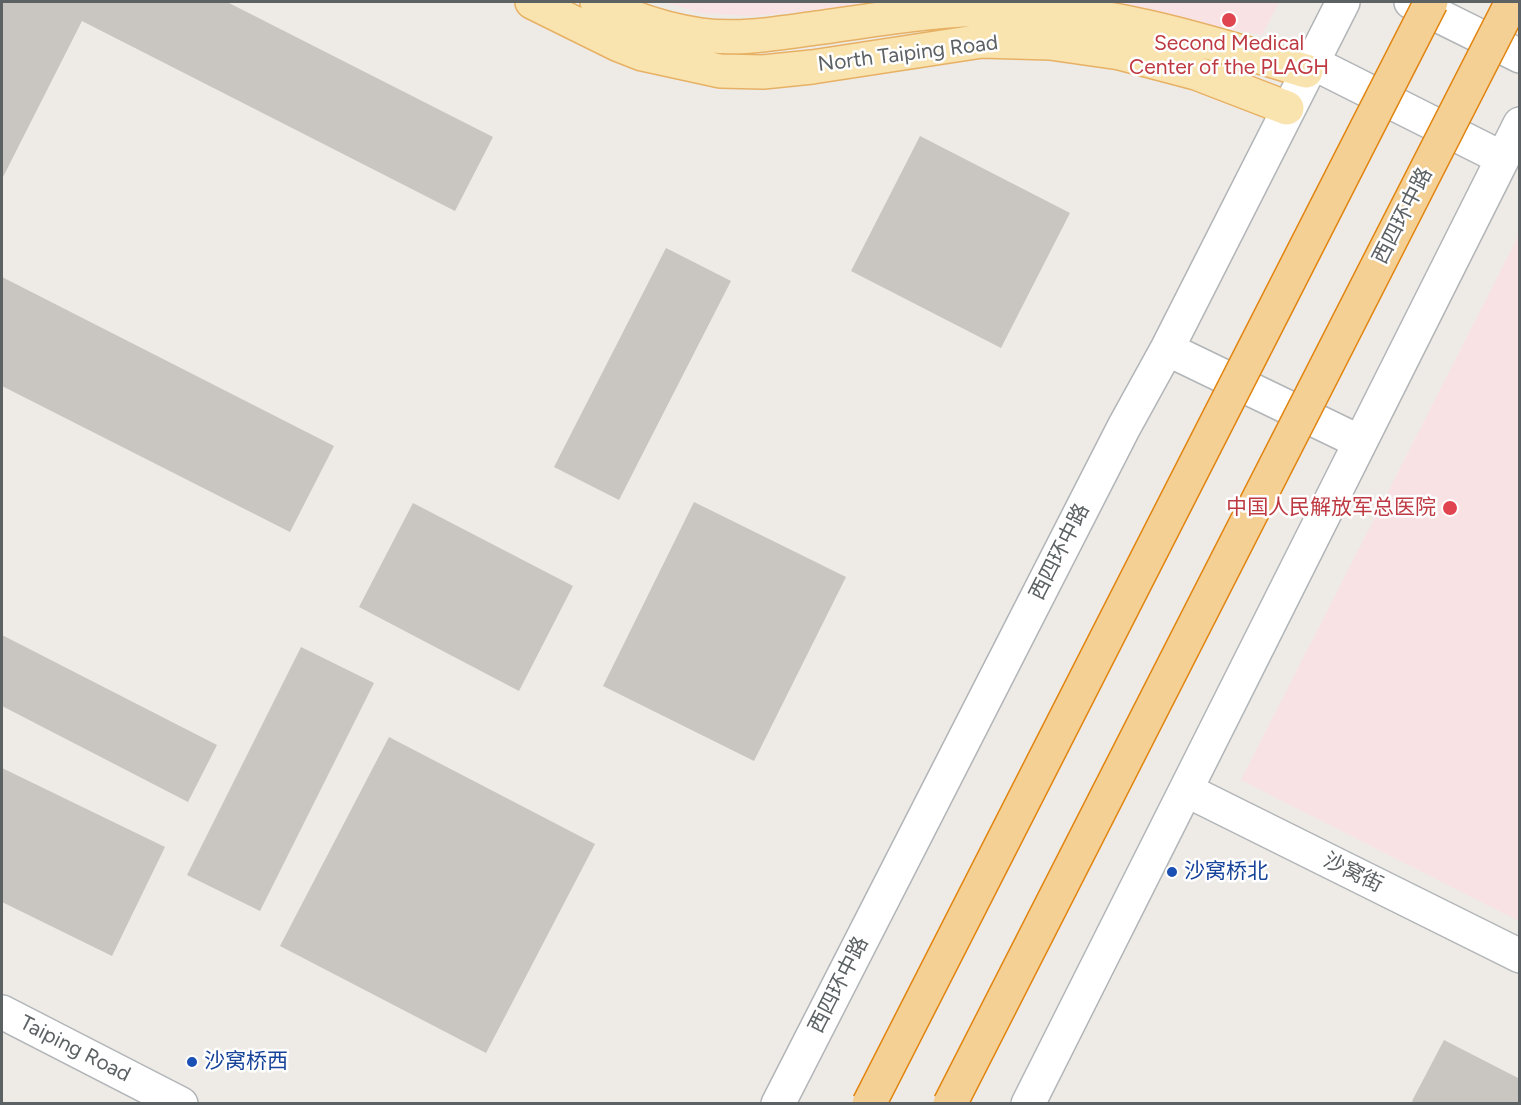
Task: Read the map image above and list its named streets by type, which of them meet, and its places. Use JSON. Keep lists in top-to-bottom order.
{
  "streets": {
    "highway": ["西四环中路"],
    "main road": ["North Taiping Road"],
    "street": ["沙窝街", "Taiping Road"]
  },
  "crossings": [
    ["North Taiping Road", "西四环中路"]
  ],
  "places": [
    "Second Medical Center of the PLAGH",
    "中国人民解放军总医院",
    "沙窝桥北",
    "沙窝桥西"
  ]
}
